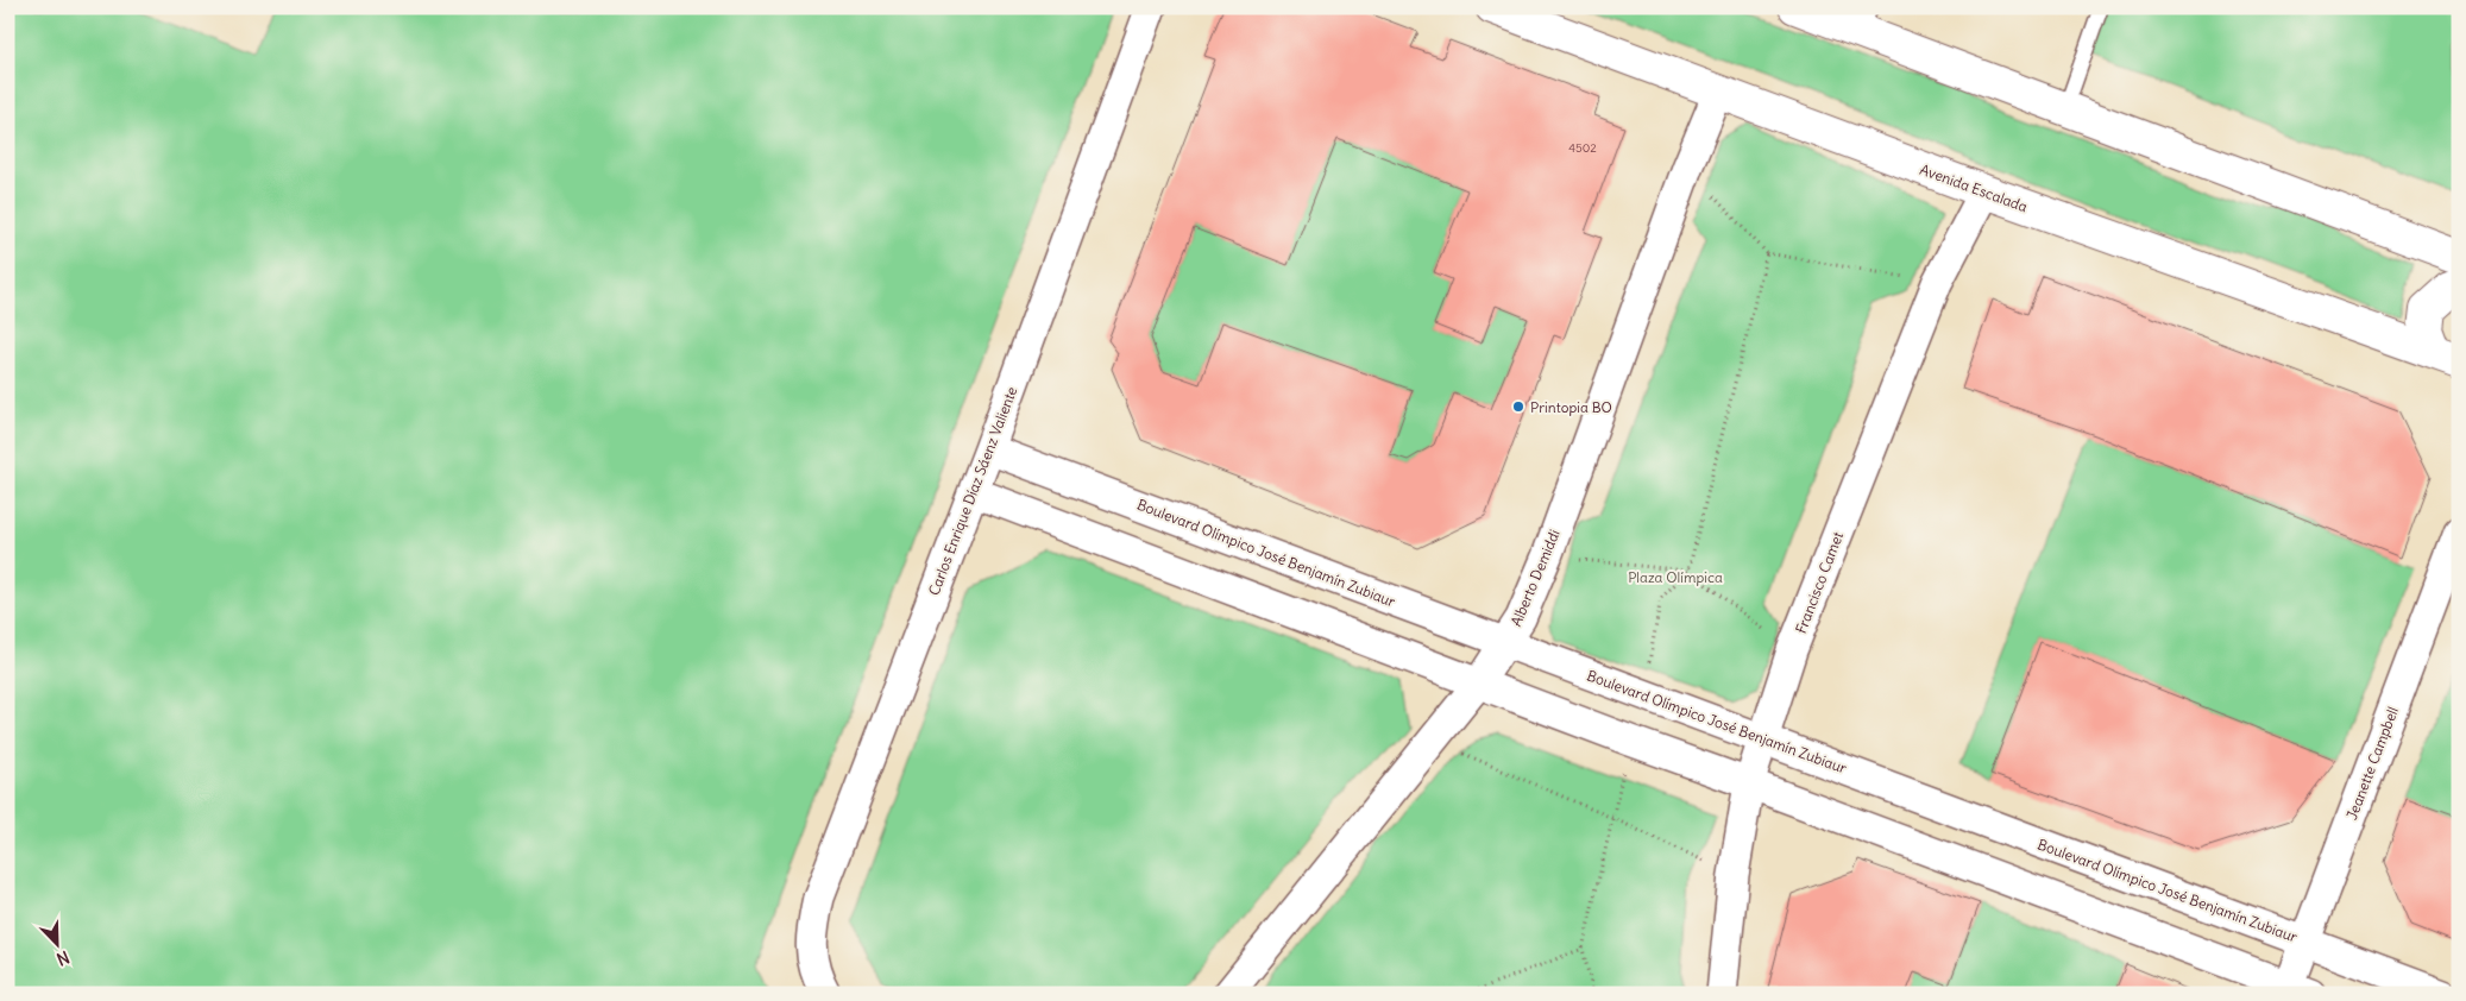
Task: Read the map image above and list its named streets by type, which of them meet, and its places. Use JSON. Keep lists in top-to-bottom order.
{
  "streets": {
    "main road": ["Avenida Escalada"],
    "street": [
      "Carlos Enrique Díaz Sáenz Valiente",
      "Boulevard Olímpico José Benjamín Zubiaur",
      "Alberto Demiddi",
      "Francisco Camet",
      "Jeanette Campbell"
    ]
  },
  "crossings": [
    ["Avenida Escalada", "Alberto Demiddi"],
    ["Avenida Escalada", "Francisco Camet"],
    ["Carlos Enrique Díaz Sáenz Valiente", "Boulevard Olímpico José Benjamín Zubiaur"],
    ["Boulevard Olímpico José Benjamín Zubiaur", "Alberto Demiddi"],
    ["Boulevard Olímpico José Benjamín Zubiaur", "Francisco Camet"],
    ["Boulevard Olímpico José Benjamín Zubiaur", "Jeanette Campbell"]
  ],
  "parks": ["Plaza Olímpica"],
  "places": ["Printopia BO"],
  "house_numbers": ["4502"],
  "north": "bottom right"
}
